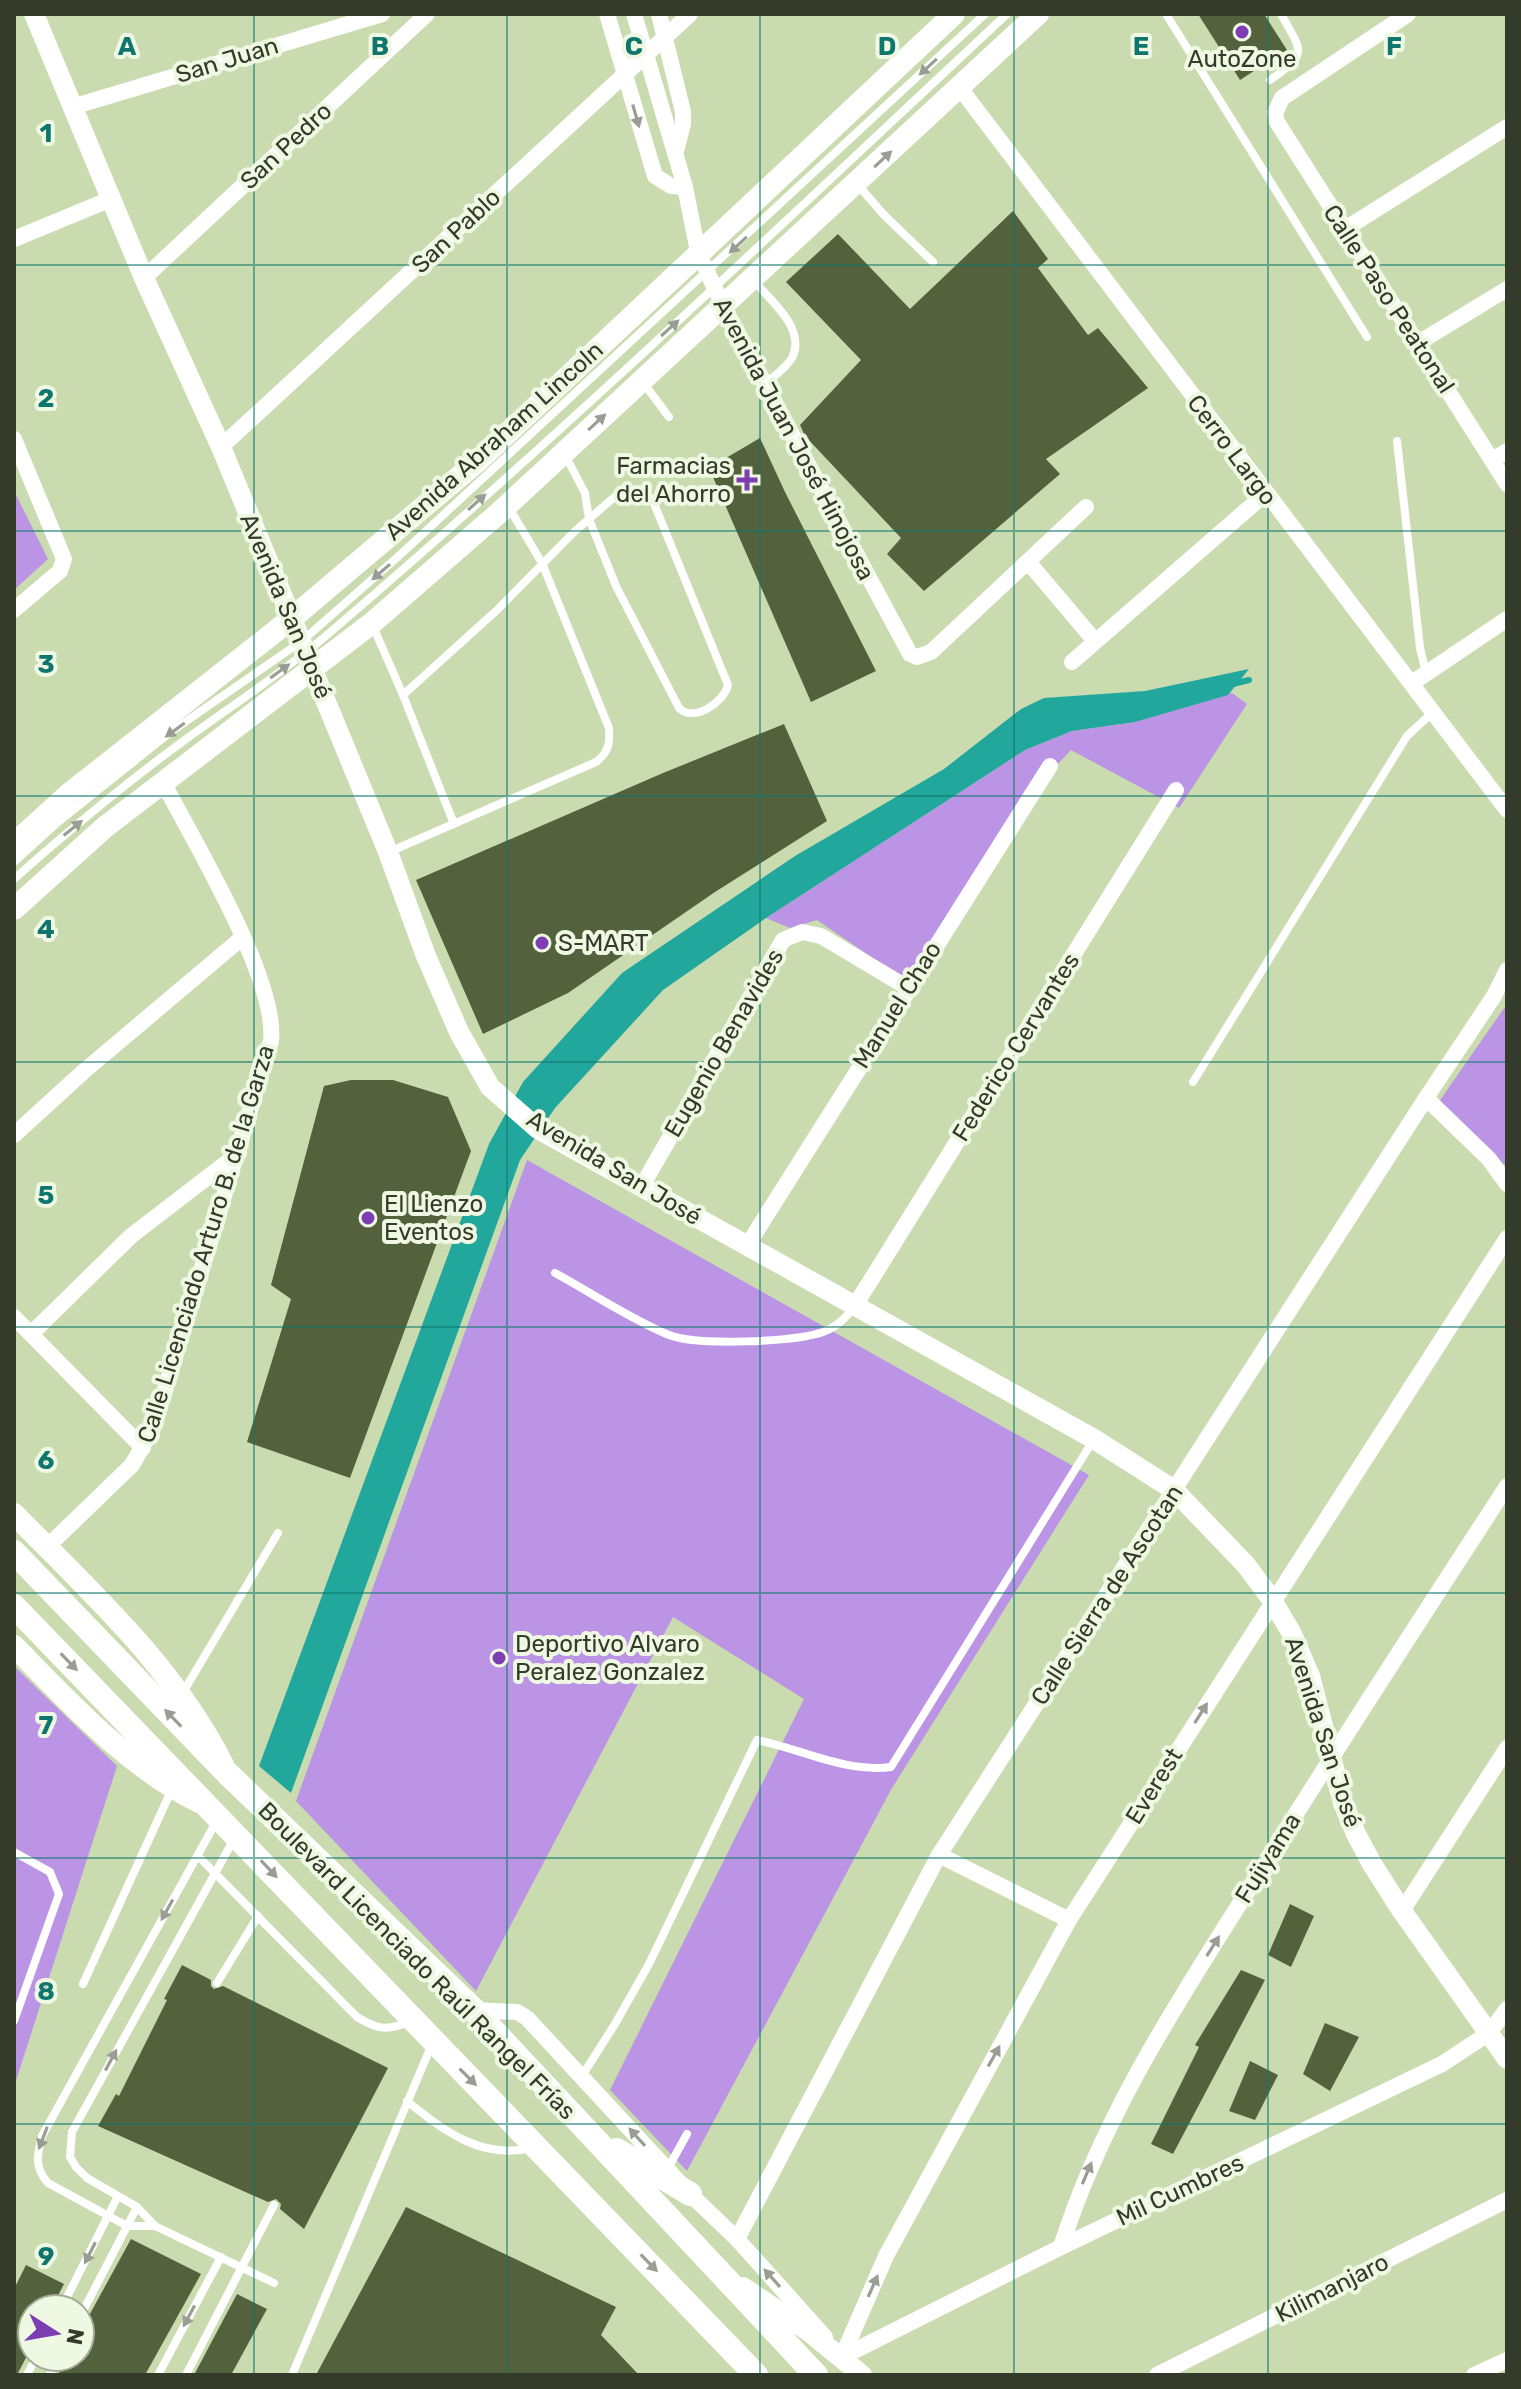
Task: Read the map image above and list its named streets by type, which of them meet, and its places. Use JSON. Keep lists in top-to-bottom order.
{
  "streets": {
    "main road": ["Avenida Abraham Lincoln", "Boulevard Licenciado Raúl Rangel Frías"],
    "street": [
      "San Juan",
      "San Pedro",
      "San Pablo",
      "Calle Paso Peatonal",
      "Avenida Juan José Hinojosa",
      "Cerro Largo",
      "Avenida San José",
      "Manuel Chao",
      "Eugenio Benavides",
      "Federico Cervantes",
      "Calle Licenciado Arturo B. de la Garza",
      "Calle Sierra de Ascotan",
      "Everest",
      "Fujiyama",
      "Mil Cumbres",
      "Kilimanjaro"
    ]
  },
  "crossings": [
    ["San Juan", "Avenida San José"],
    ["San Pedro", "Avenida San José"],
    ["San Pablo", "Avenida Juan José Hinojosa"],
    ["San Pablo", "Avenida San José"],
    ["Avenida Juan José Hinojosa", "Avenida Abraham Lincoln"],
    ["Avenida Abraham Lincoln", "Avenida San José"],
    ["Avenida San José", "Manuel Chao"],
    ["Avenida San José", "Eugenio Benavides"],
    ["Avenida San José", "Federico Cervantes"],
    ["Avenida San José", "Calle Sierra de Ascotan"],
    ["Avenida San José", "Everest"],
    ["Avenida San José", "Fujiyama"],
    ["Avenida San José", "Mil Cumbres"],
    ["Manuel Chao", "Eugenio Benavides"],
    ["Everest", "Mil Cumbres"],
    ["Fujiyama", "Mil Cumbres"]
  ],
  "one_way": ["Everest", "Fujiyama"],
  "places": {
    "other": [
      "AutoZone",
      "S-MART",
      "El Lienzo Eventos",
      "Deportivo Alvaro Peralez Gonzalez"
    ],
    "health": ["Farmacias del Ahorro"]
  },
  "north": "right",
  "grid": {
    "columns": [
      "A",
      "B",
      "C",
      "D",
      "E",
      "F"
    ],
    "rows": [
      "1",
      "2",
      "3",
      "4",
      "5",
      "6",
      "7",
      "8",
      "9"
    ]
  }
}
